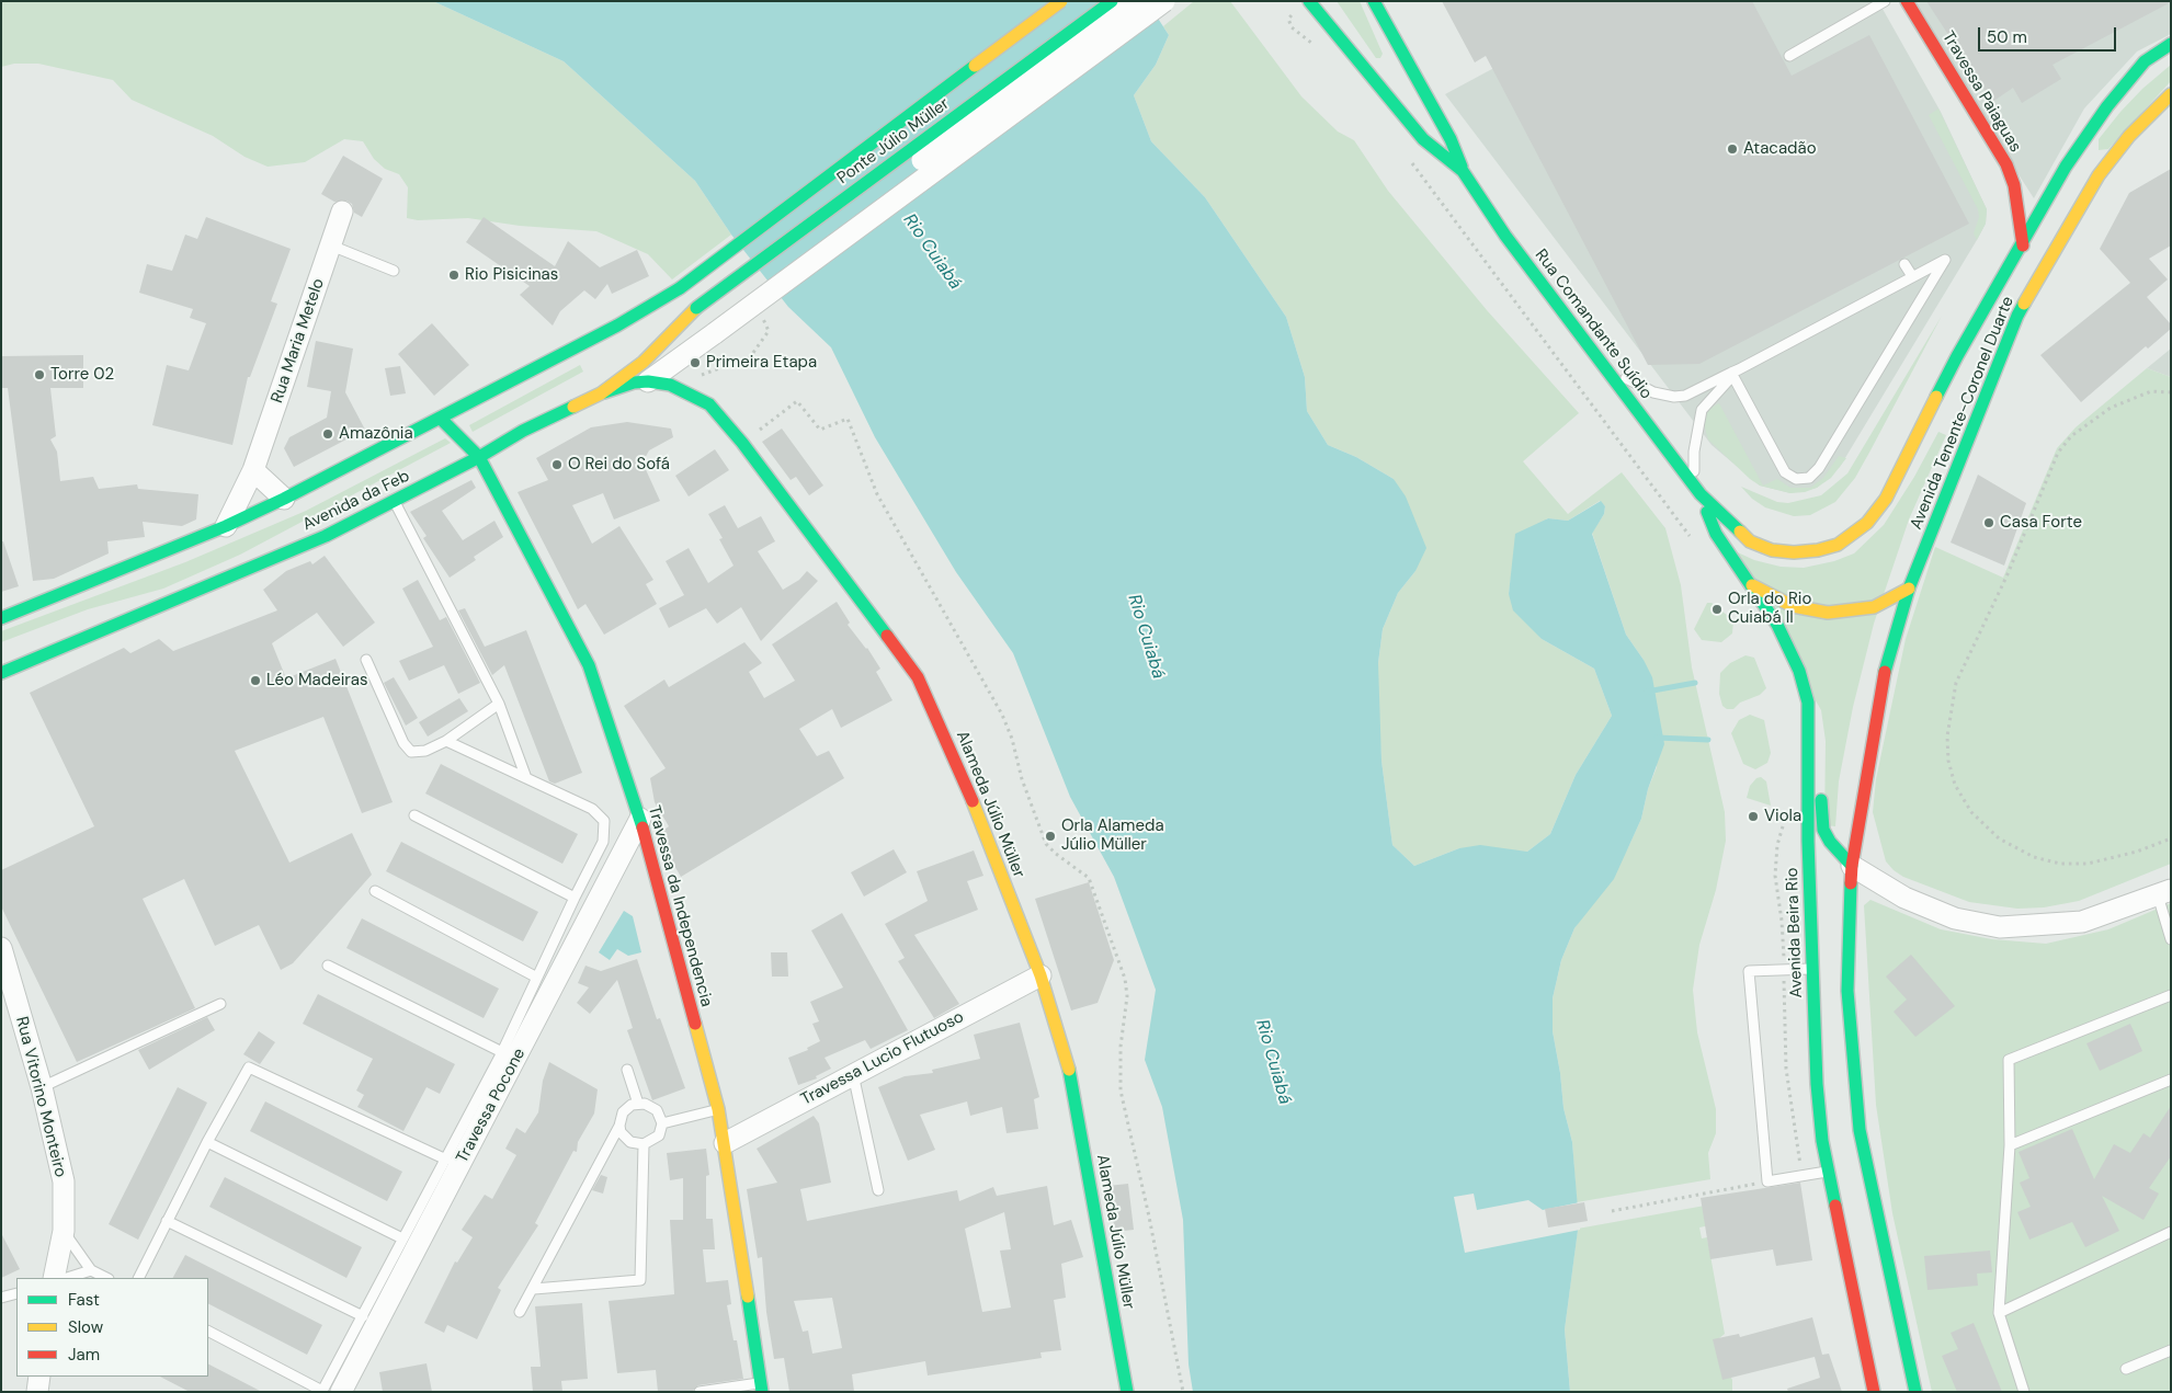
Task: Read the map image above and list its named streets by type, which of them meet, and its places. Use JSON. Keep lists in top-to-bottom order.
{
  "streets": {
    "main road": [
      "Travessa Paiaguas",
      "Ponte Júlio Müller",
      "Rua Comandante Suídio",
      "Avenida Tenente-Coronel Duarte",
      "Avenida da Feb",
      "Alameda Júlio Müller",
      "Travessa da Independencia",
      "Avenida Beira Rio"
    ],
    "street": [
      "Rua Maria Metelo",
      "Travessa Lucio Flutuoso",
      "Rua Vitorino Monteiro",
      "Travessa Pocone"
    ]
  },
  "crossings": [
    ["Travessa Paiaguas", "Avenida Tenente-Coronel Duarte"],
    ["Ponte Júlio Müller", "Avenida da Feb"],
    ["Rua Comandante Suídio", "Avenida Tenente-Coronel Duarte"],
    ["Rua Comandante Suídio", "Avenida Beira Rio"],
    ["Rua Maria Metelo", "Avenida da Feb"],
    ["Avenida Tenente-Coronel Duarte", "Avenida Beira Rio"],
    ["Avenida da Feb", "Alameda Júlio Müller"],
    ["Avenida da Feb", "Travessa da Independencia"],
    ["Alameda Júlio Müller", "Travessa Lucio Flutuoso"],
    ["Travessa da Independencia", "Travessa Lucio Flutuoso"],
    ["Travessa da Independencia", "Travessa Pocone"]
  ],
  "water": ["Rio Cuiabá"],
  "places": [
    "Atacadão",
    "Rio Pisicinas",
    "Primeira Etapa",
    "Torre 02",
    "Amazônia",
    "O Rei do Sofá",
    "Casa Forte",
    "Orla do Rio Cuiabá II",
    "Léo Madeiras",
    "Viola",
    "Orla Alameda Júlio Müller"
  ],
  "legend": ["Fast", "Slow", "Jam"],
  "scale_bar": "50 m"
}
